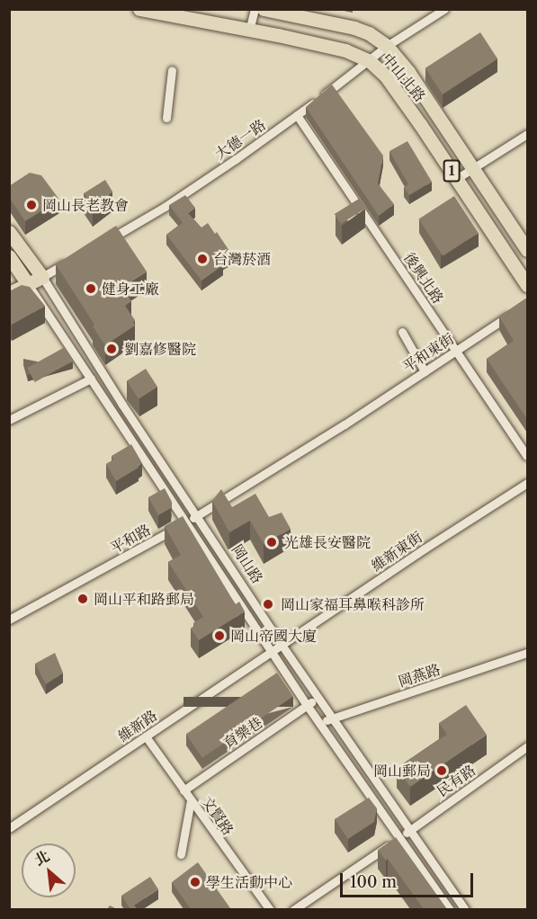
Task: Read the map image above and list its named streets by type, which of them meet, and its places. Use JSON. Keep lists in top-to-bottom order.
{
  "streets": {
    "main road": ["中山北路", "1", "岡山路"],
    "street": [
      "大德一路",
      "後興北路",
      "平和東街",
      "平和路",
      "維新東街",
      "岡燕路",
      "維新路",
      "育樂巷",
      "民有路",
      "文賢路"
    ]
  },
  "crossings": [
    ["中山北路", "大德一路"],
    ["大德一路", "後興北路"],
    ["後興北路", "平和東街"],
    ["平和東街", "平和路"],
    ["平和路", "岡山路"],
    ["維新東街", "岡山路"],
    ["維新東街", "維新路"],
    ["岡山路", "岡燕路"],
    ["岡山路", "維新路"],
    ["岡山路", "育樂巷"],
    ["岡山路", "民有路"],
    ["維新路", "文賢路"],
    ["育樂巷", "文賢路"]
  ],
  "places": [
    "岡山長老教會",
    "台灣菸酒",
    "健身工廠",
    "劉嘉修醫院",
    "光雄長安醫院",
    "岡山平和路郵局",
    "岡山家福耳鼻喉科診所",
    "岡山帝國大廈",
    "岡山郵局",
    "學生活動中心"
  ],
  "scale_bar": "100 m",
  "north": "top left"
}
